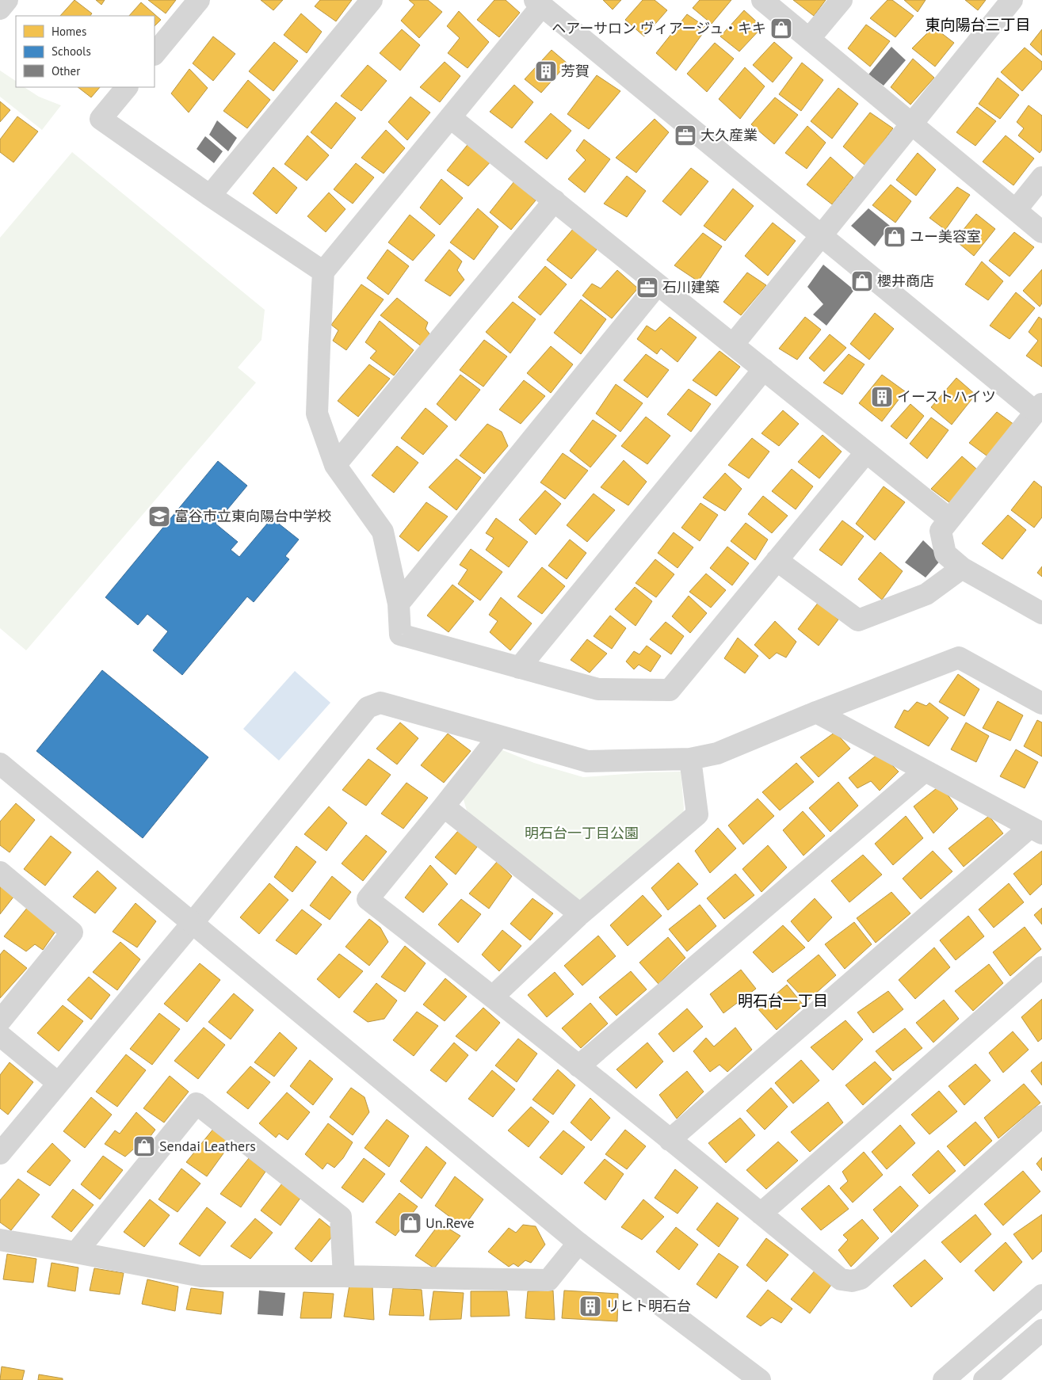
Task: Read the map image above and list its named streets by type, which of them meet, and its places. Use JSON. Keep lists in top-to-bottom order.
{
  "districts": ["東向陽台三丁目", "明石台一丁目"],
  "parks": ["明石台一丁目公園"],
  "places": {
    "shop": [
      "ヘアーサロン ヴィアージュ・キキ",
      "ユー美容室",
      "櫻井商店",
      "Sendai Leathers",
      "Un.Reve"
    ],
    "building": ["芳賀", "イーストハイツ", "リヒト明石台"],
    "office": ["大久産業", "石川建築"],
    "school or university": ["富谷市立東向陽台中学校"]
  },
  "legend": ["Homes", "Schools", "Other"]
}
